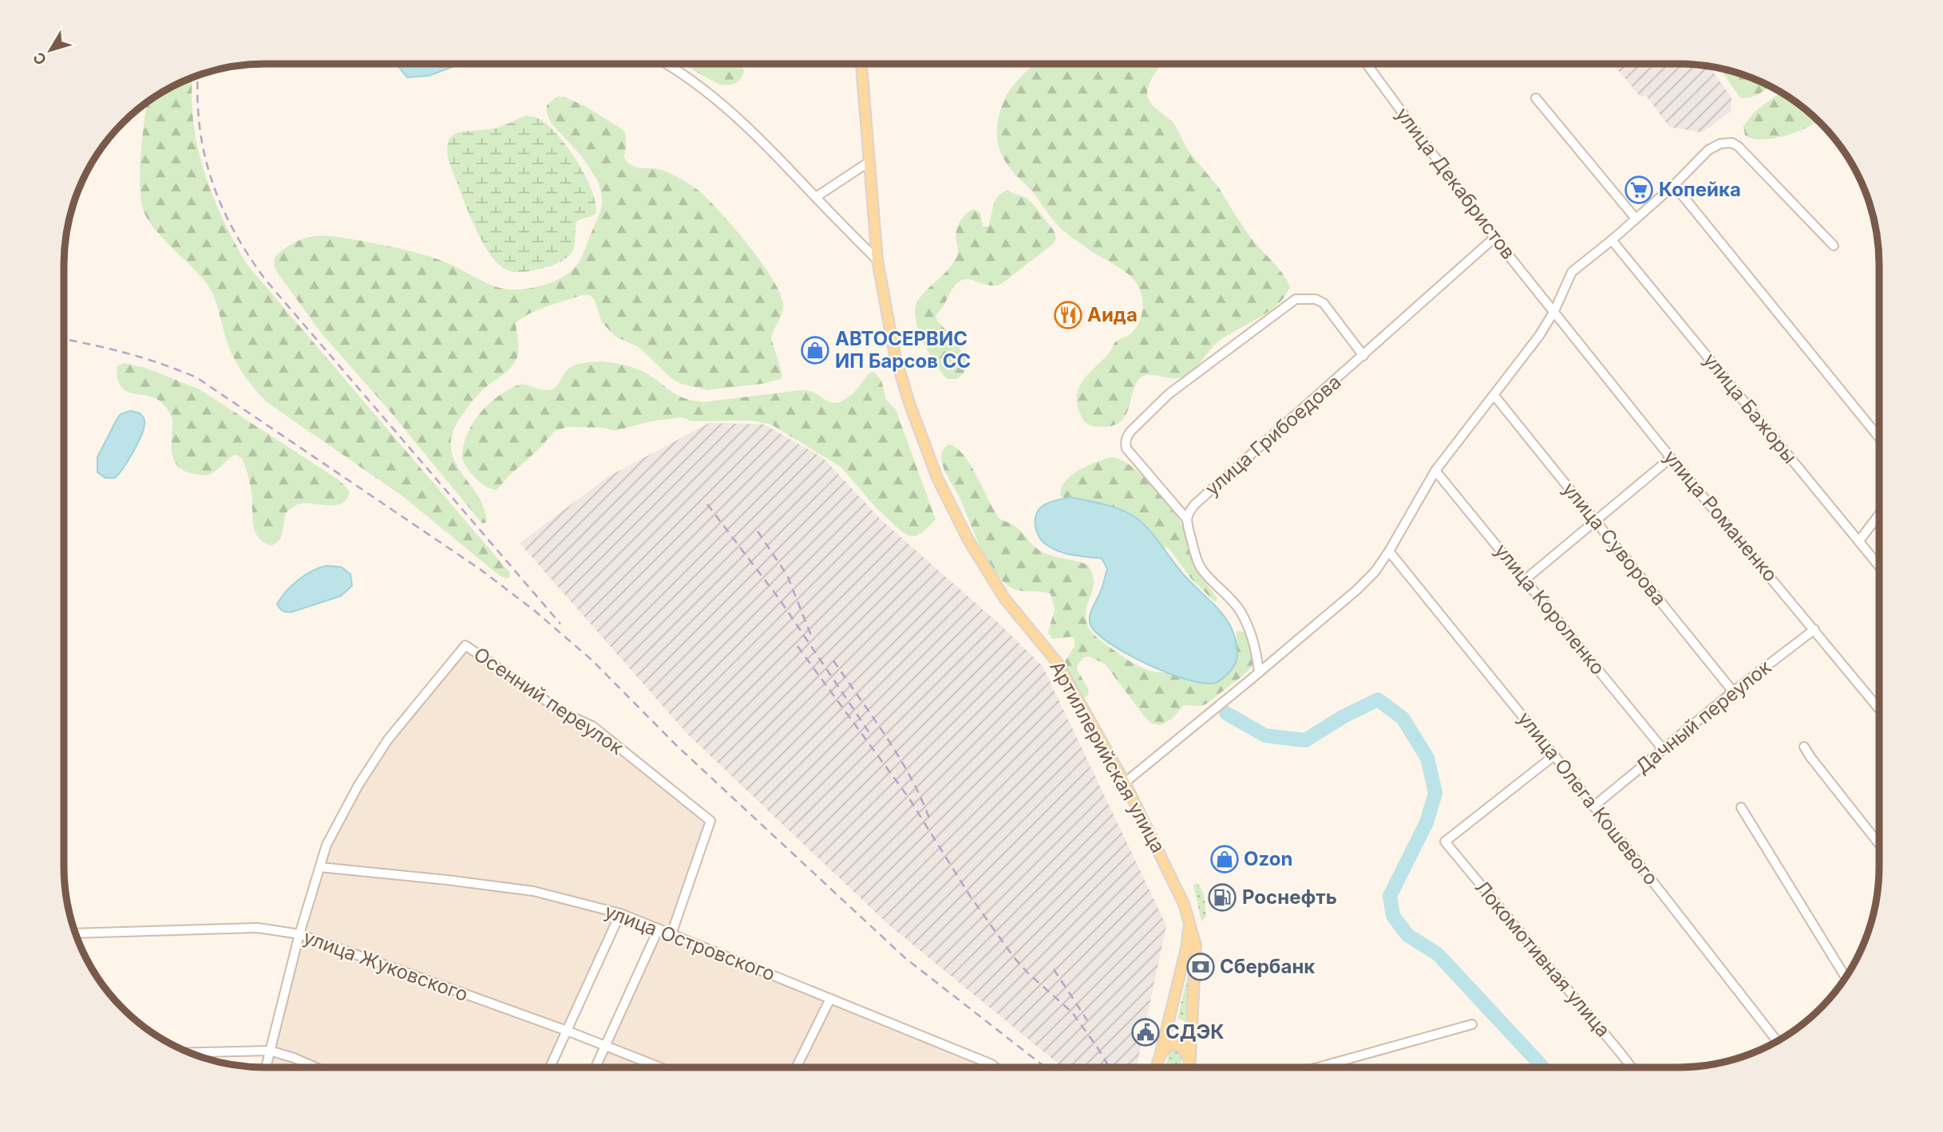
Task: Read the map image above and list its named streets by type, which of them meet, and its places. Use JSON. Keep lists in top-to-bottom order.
{
  "streets": {
    "main road": ["Артиллерийская улица"],
    "street": [
      "улица Декабристов",
      "улица Бажоры",
      "улица Грибоедова",
      "улица Романенко",
      "улица Суворова",
      "улица Короленко",
      "Осенний переулок",
      "Дачный переулок",
      "улица Олега Кошевого",
      "улица Островского",
      "Локомотивная улица",
      "улица Жуковского"
    ]
  },
  "crossings": [
    ["улица Декабристов", "улица Грибоедова"],
    ["улица Декабристов", "улица Романенко"],
    ["улица Романенко", "Дачный переулок"],
    ["улица Суворова", "Дачный переулок"],
    ["улица Короленко", "Дачный переулок"],
    ["Осенний переулок", "улица Островского"],
    ["Дачный переулок", "улица Олега Кошевого"],
    ["улица Олега Кошевого", "Локомотивная улица"]
  ],
  "places": {
    "supermarket": ["Копейка"],
    "restaurant": ["Аида"],
    "shop": ["АВТОСЕРВИС ИП Барсов СС", "Ozon"],
    "fuel station": ["Роснефть"],
    "bank": ["Сбербанк"],
    "public building": ["СДЭК"]
  },
  "north": "bottom left"
}
